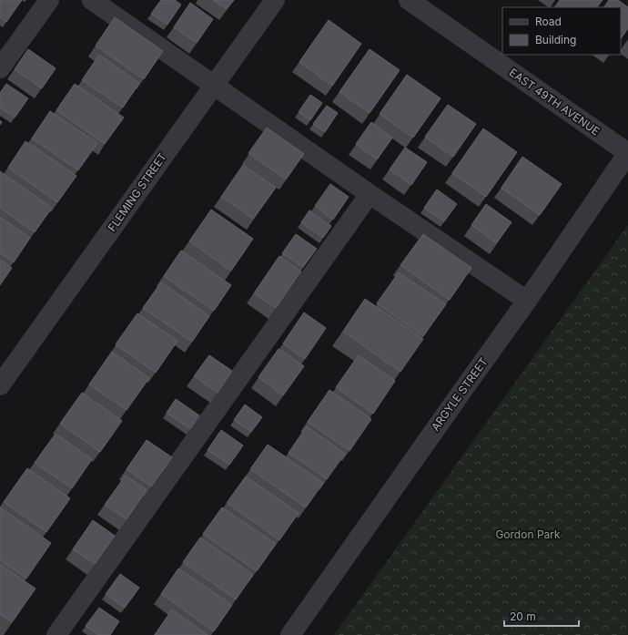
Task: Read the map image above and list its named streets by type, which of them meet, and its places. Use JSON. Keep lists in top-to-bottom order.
{
  "streets": {
    "street": ["EAST 49TH AVENUE", "FLEMING STREET", "ARGYLE STREET"]
  },
  "crossings": [
    ["EAST 49TH AVENUE", "ARGYLE STREET"]
  ],
  "parks": ["Gordon Park"],
  "legend": ["Road", "Building"],
  "scale_bar": "20 m"
}
